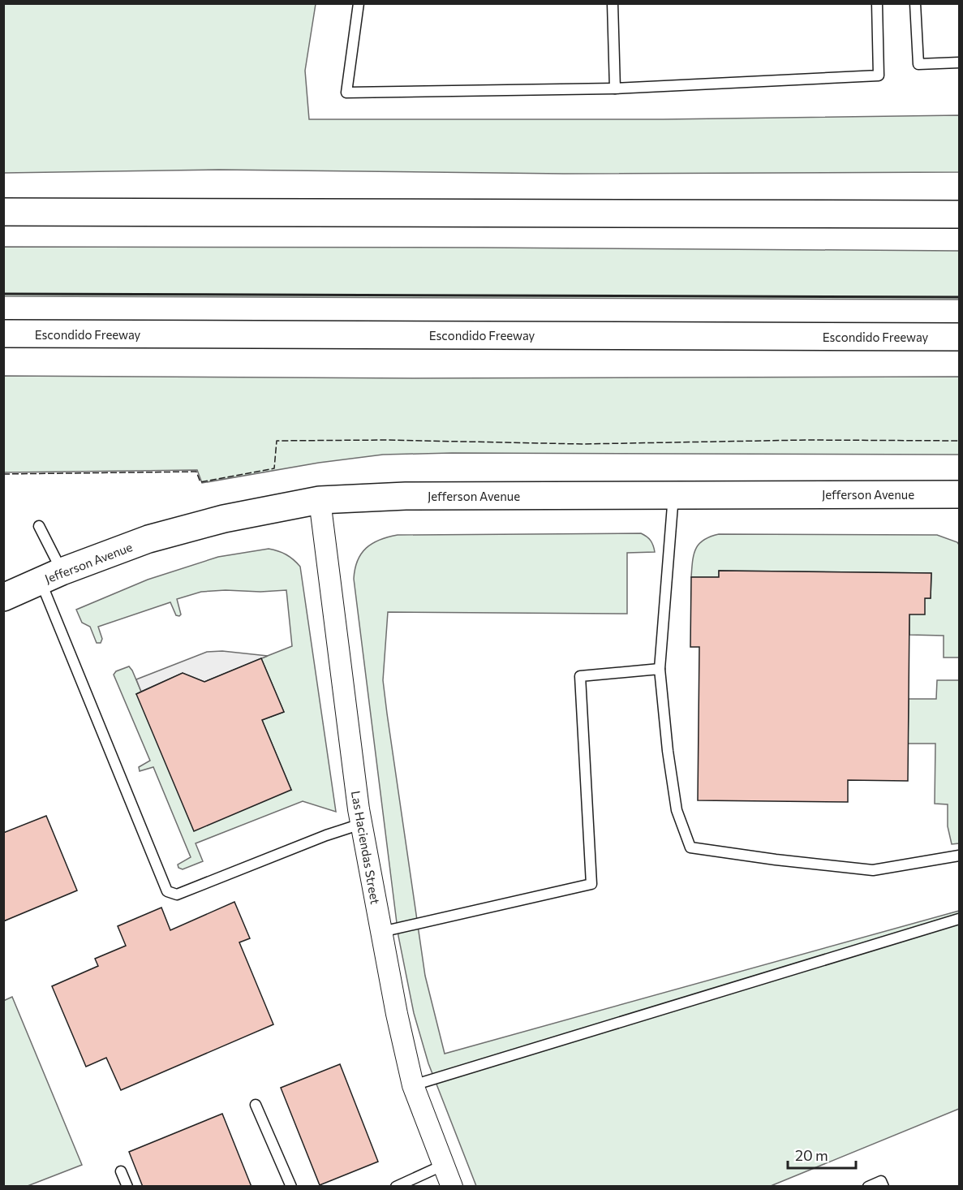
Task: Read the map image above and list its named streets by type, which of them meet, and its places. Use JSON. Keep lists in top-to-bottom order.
{
  "streets": {
    "main road": ["Escondido Freeway", "Jefferson Avenue"],
    "street": ["Las Haciendas Street"]
  },
  "crossings": [
    ["Jefferson Avenue", "Las Haciendas Street"]
  ],
  "scale_bar": "20 m"
}
